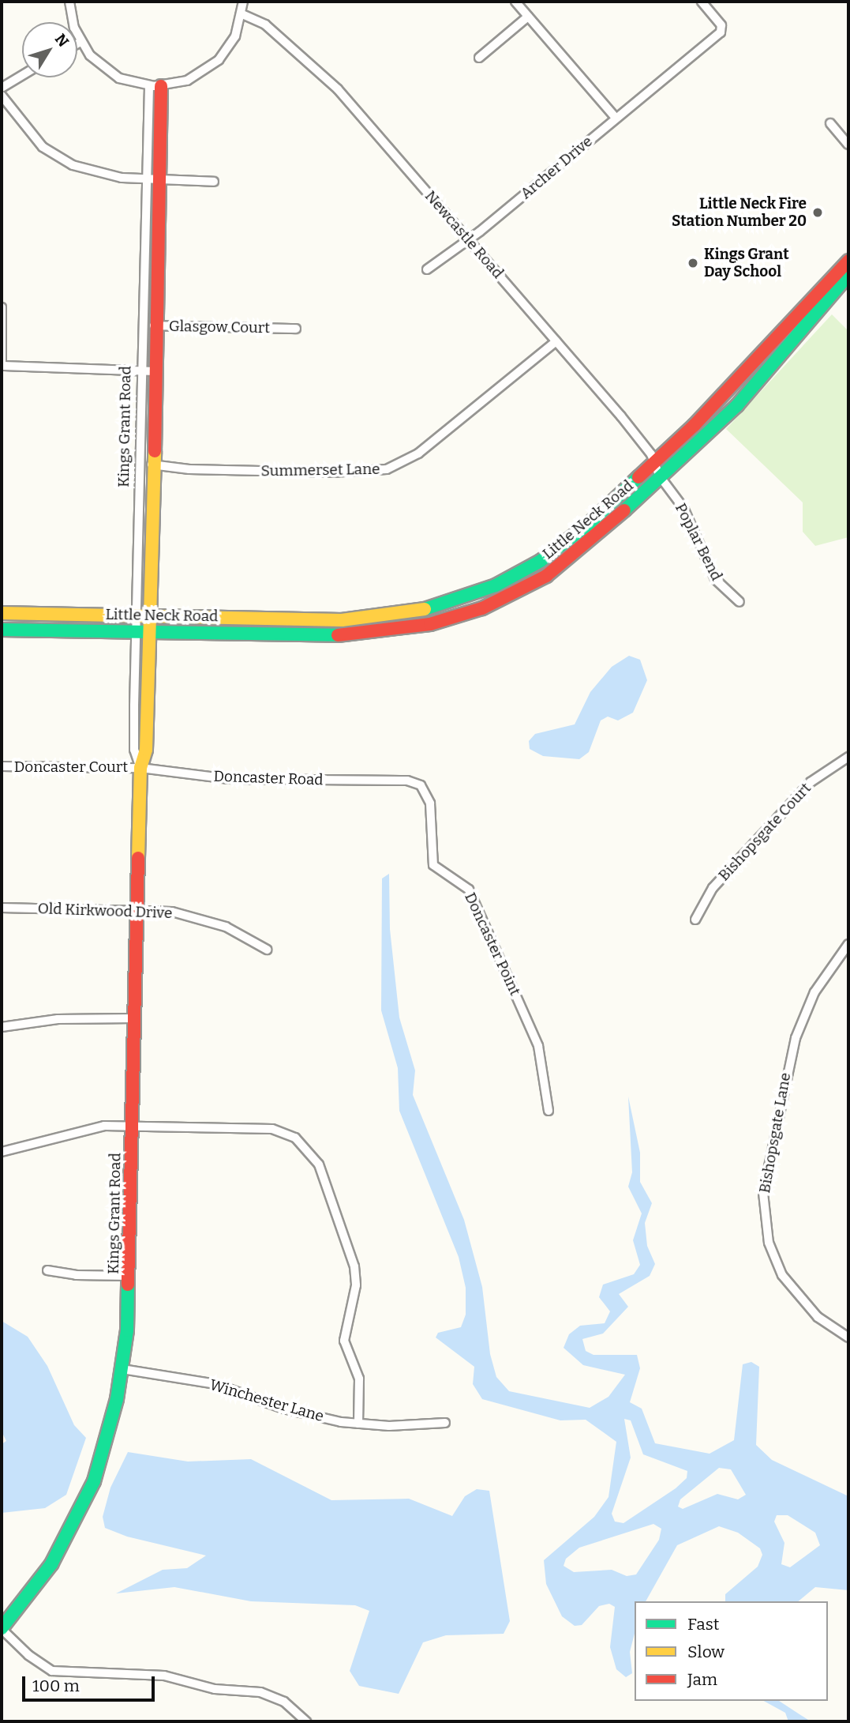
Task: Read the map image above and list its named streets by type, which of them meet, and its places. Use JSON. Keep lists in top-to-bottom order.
{
  "streets": {
    "street": [
      "Archer Drive",
      "Newcastle Road",
      "Glasgow Court",
      "Kings Grant Road",
      "Summerset Lane",
      "Little Neck Road",
      "Poplar Bend",
      "Doncaster Court",
      "Doncaster Road",
      "Bishopsgate Court",
      "Old Kirkwood Drive",
      "Doncaster Point",
      "Bishopsgate Lane",
      "Winchester Lane"
    ]
  },
  "crossings": [
    ["Archer Drive", "Newcastle Road"],
    ["Newcastle Road", "Summerset Lane"],
    ["Newcastle Road", "Little Neck Road"],
    ["Newcastle Road", "Poplar Bend"],
    ["Glasgow Court", "Kings Grant Road"],
    ["Kings Grant Road", "Summerset Lane"],
    ["Kings Grant Road", "Little Neck Road"],
    ["Kings Grant Road", "Doncaster Court"],
    ["Kings Grant Road", "Doncaster Road"],
    ["Kings Grant Road", "Old Kirkwood Drive"],
    ["Kings Grant Road", "Winchester Lane"],
    ["Little Neck Road", "Poplar Bend"],
    ["Doncaster Court", "Doncaster Road"],
    ["Doncaster Road", "Doncaster Point"]
  ],
  "places": ["Little Neck Fire Station Number 20", "Kings Grant Day School"],
  "legend": ["Fast", "Slow", "Jam"],
  "scale_bar": "100 m",
  "north": "top right"
}
